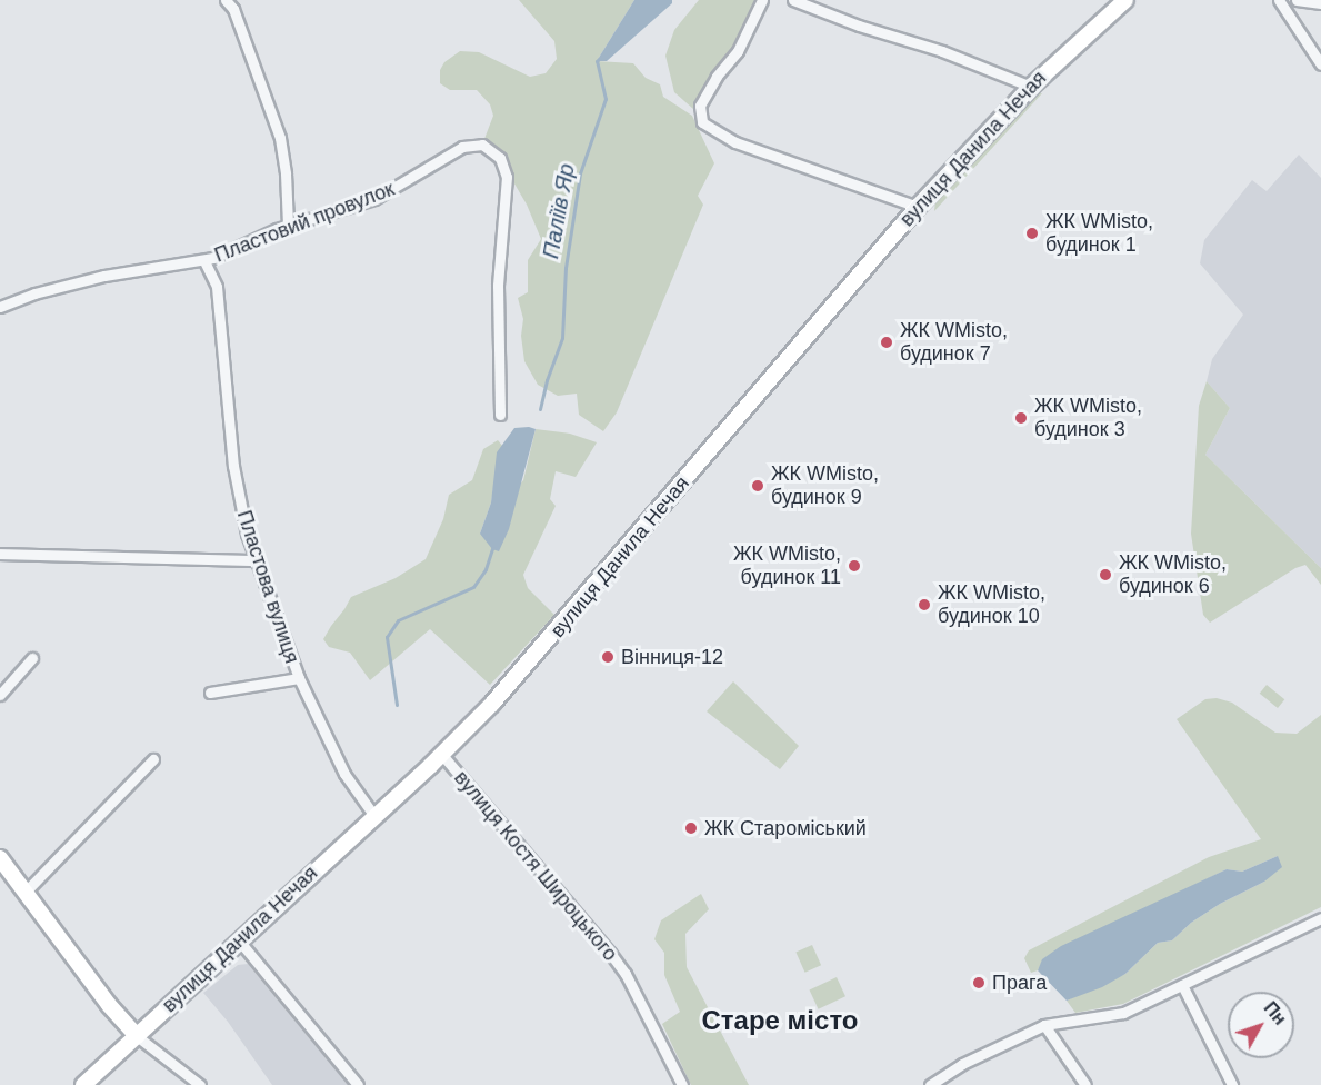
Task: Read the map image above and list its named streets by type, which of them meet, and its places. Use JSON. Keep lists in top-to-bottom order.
{
  "streets": {
    "main road": ["вулиця Данила Нечая"],
    "street": ["Пластовий провулок", "Пластова вулиця", "вулиця Костя Широцького"]
  },
  "crossings": [
    ["вулиця Данила Нечая", "Пластова вулиця"],
    ["вулиця Данила Нечая", "вулиця Костя Широцького"],
    ["Пластовий провулок", "Пластова вулиця"]
  ],
  "districts": ["Старе місто"],
  "water": ["Паліїв Яр"],
  "places": [
    "ЖК WMisto, будинок 1",
    "ЖК WMisto, будинок 7",
    "ЖК WMisto, будинок 3",
    "ЖК WMisto, будинок 9",
    "ЖК WMisto, будинок 11",
    "ЖК WMisto, будинок 6",
    "ЖК WMisto, будинок 10",
    "Вінниця-12",
    "ЖК Староміський",
    "Прага"
  ],
  "north": "top right"
}
